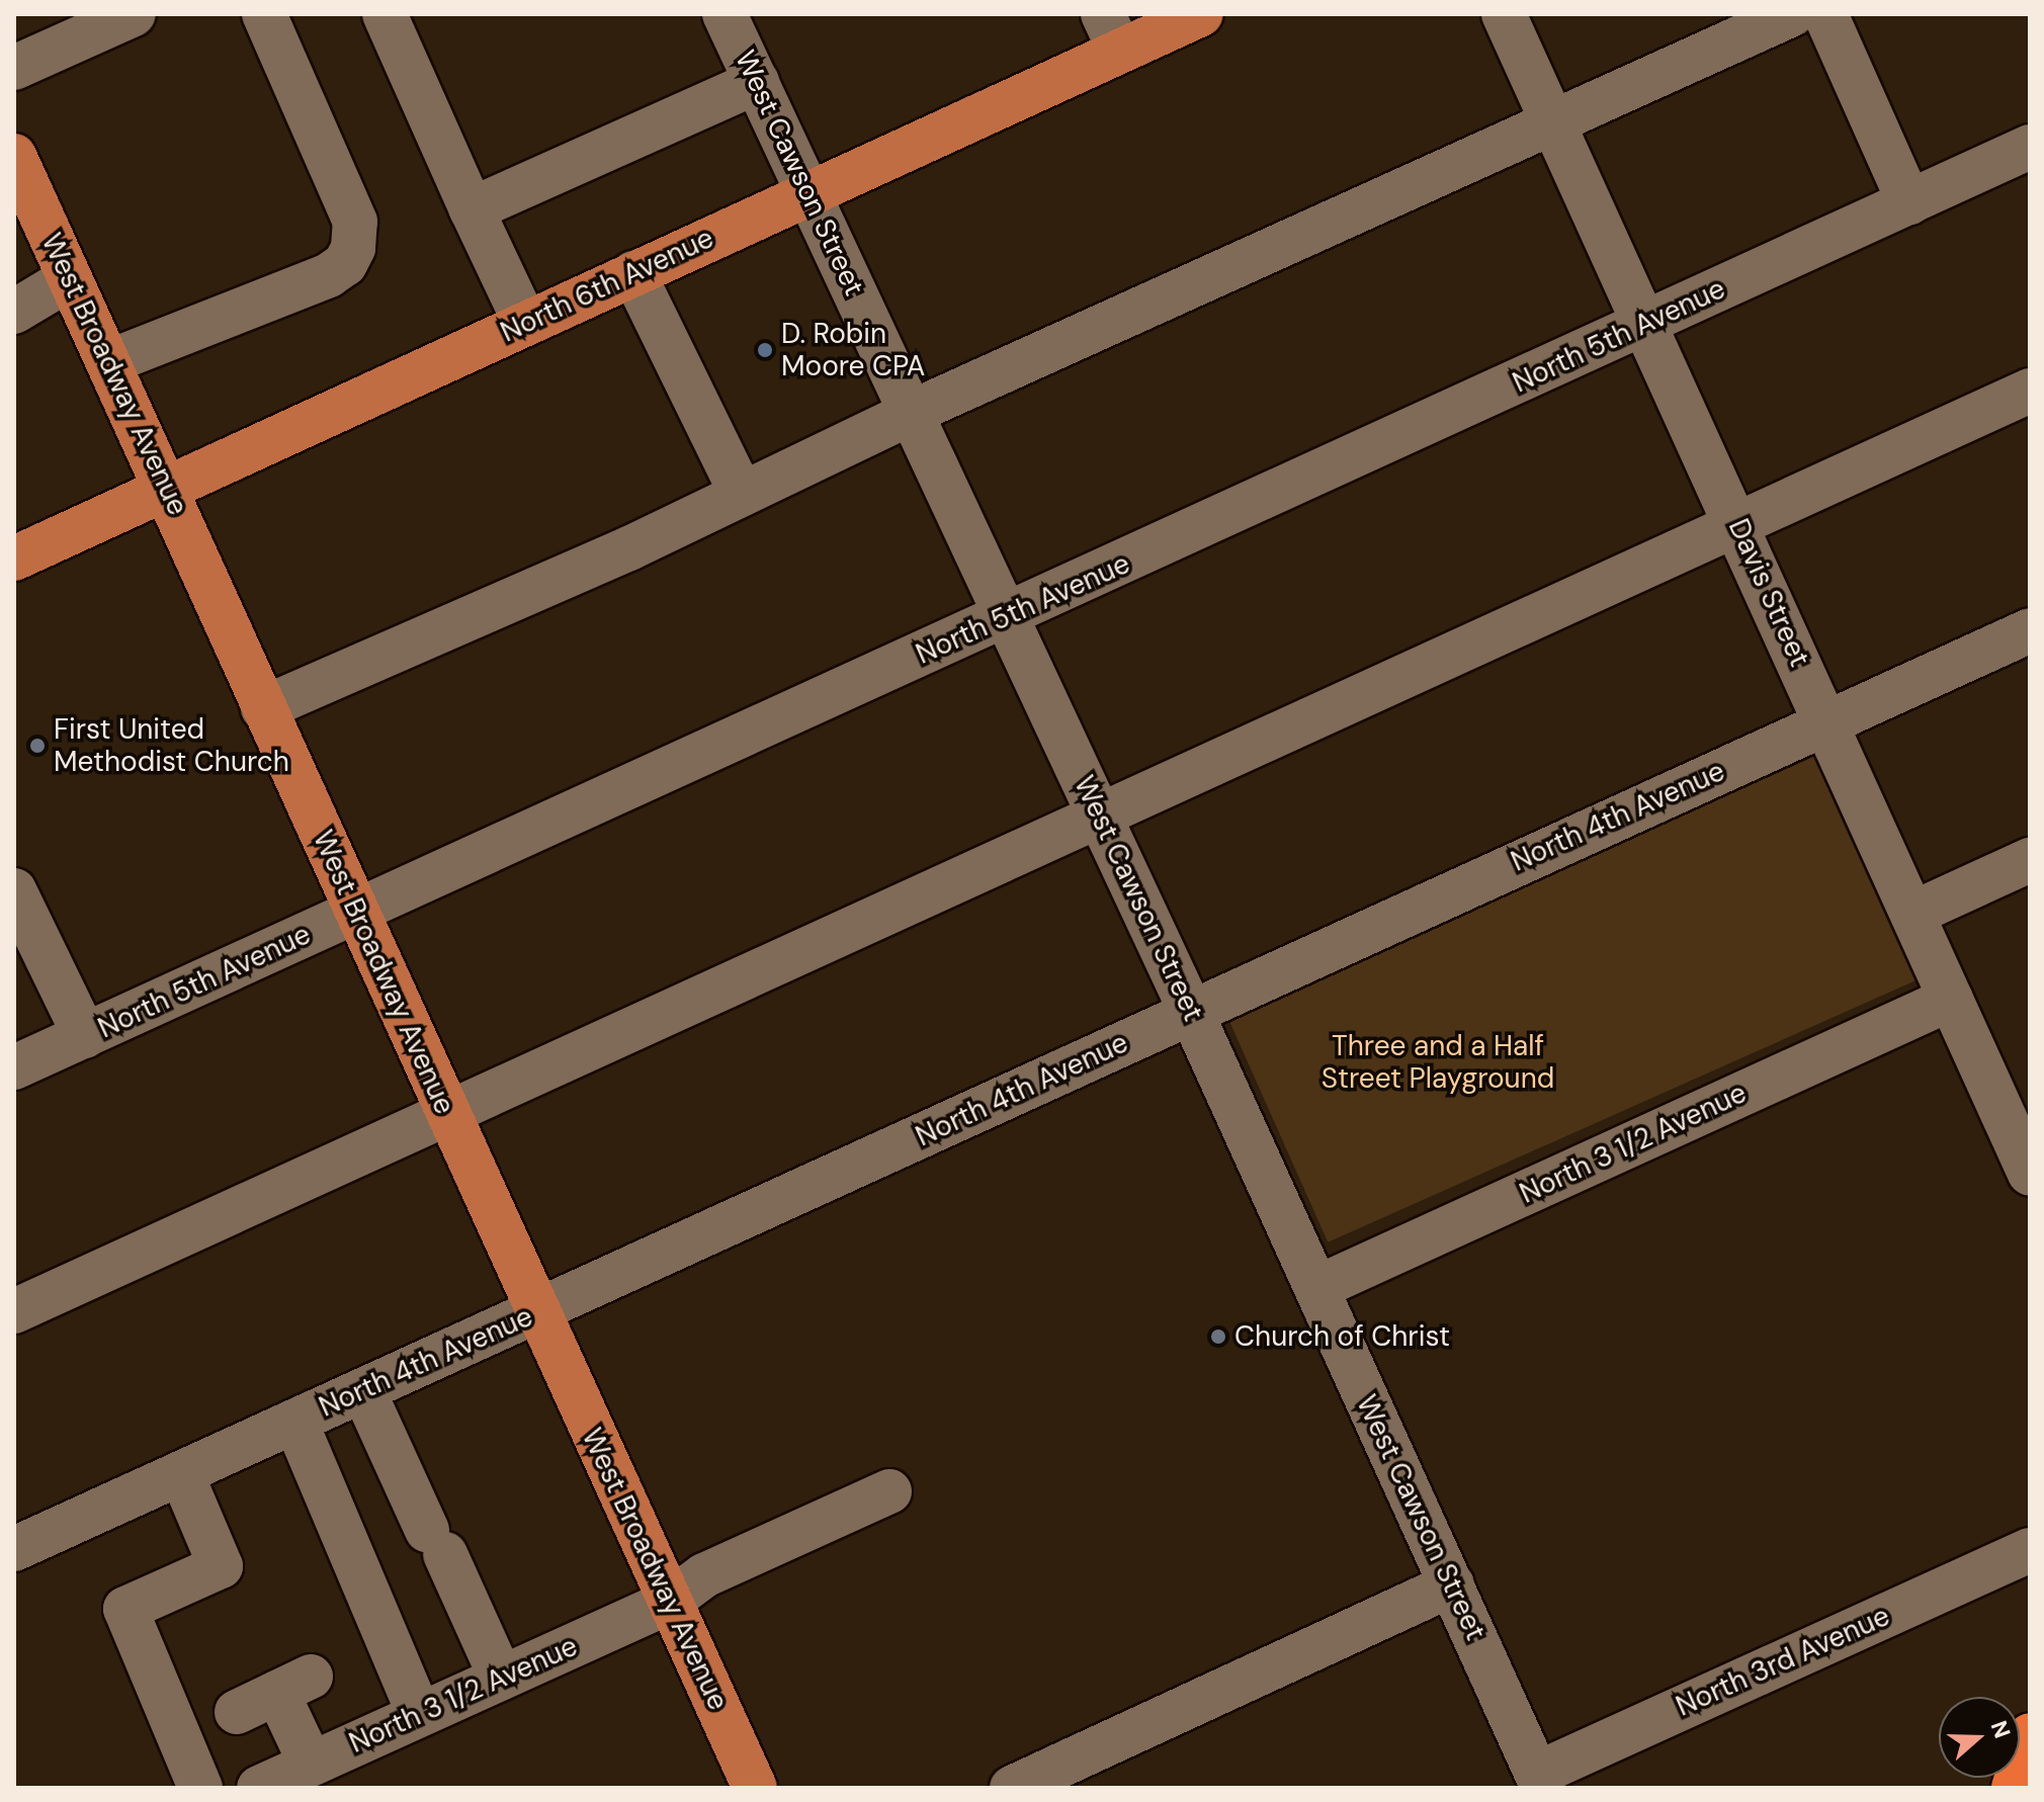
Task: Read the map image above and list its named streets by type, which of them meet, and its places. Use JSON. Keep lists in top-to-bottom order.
{
  "streets": {
    "main road": ["North 6th Avenue", "West Broadway Avenue"],
    "street": [
      "West Cawson Street",
      "North 5th Avenue",
      "Davis Street",
      "North 4th Avenue",
      "North 3 1/2 Avenue",
      "North 3rd Avenue"
    ]
  },
  "crossings": [
    ["West Cawson Street", "North 6th Avenue"],
    ["West Cawson Street", "North 5th Avenue"],
    ["West Cawson Street", "North 4th Avenue"],
    ["West Cawson Street", "North 3 1/2 Avenue"],
    ["West Cawson Street", "North 3rd Avenue"],
    ["North 6th Avenue", "West Broadway Avenue"],
    ["North 5th Avenue", "West Broadway Avenue"],
    ["North 5th Avenue", "Davis Street"],
    ["West Broadway Avenue", "North 4th Avenue"],
    ["West Broadway Avenue", "North 3 1/2 Avenue"],
    ["Davis Street", "North 4th Avenue"],
    ["Davis Street", "North 3 1/2 Avenue"]
  ],
  "parks": ["Three and a Half Street Playground"],
  "places": ["D. Robin Moore CPA", "First United Methodist Church", "Church of Christ"],
  "north": "right"
}
